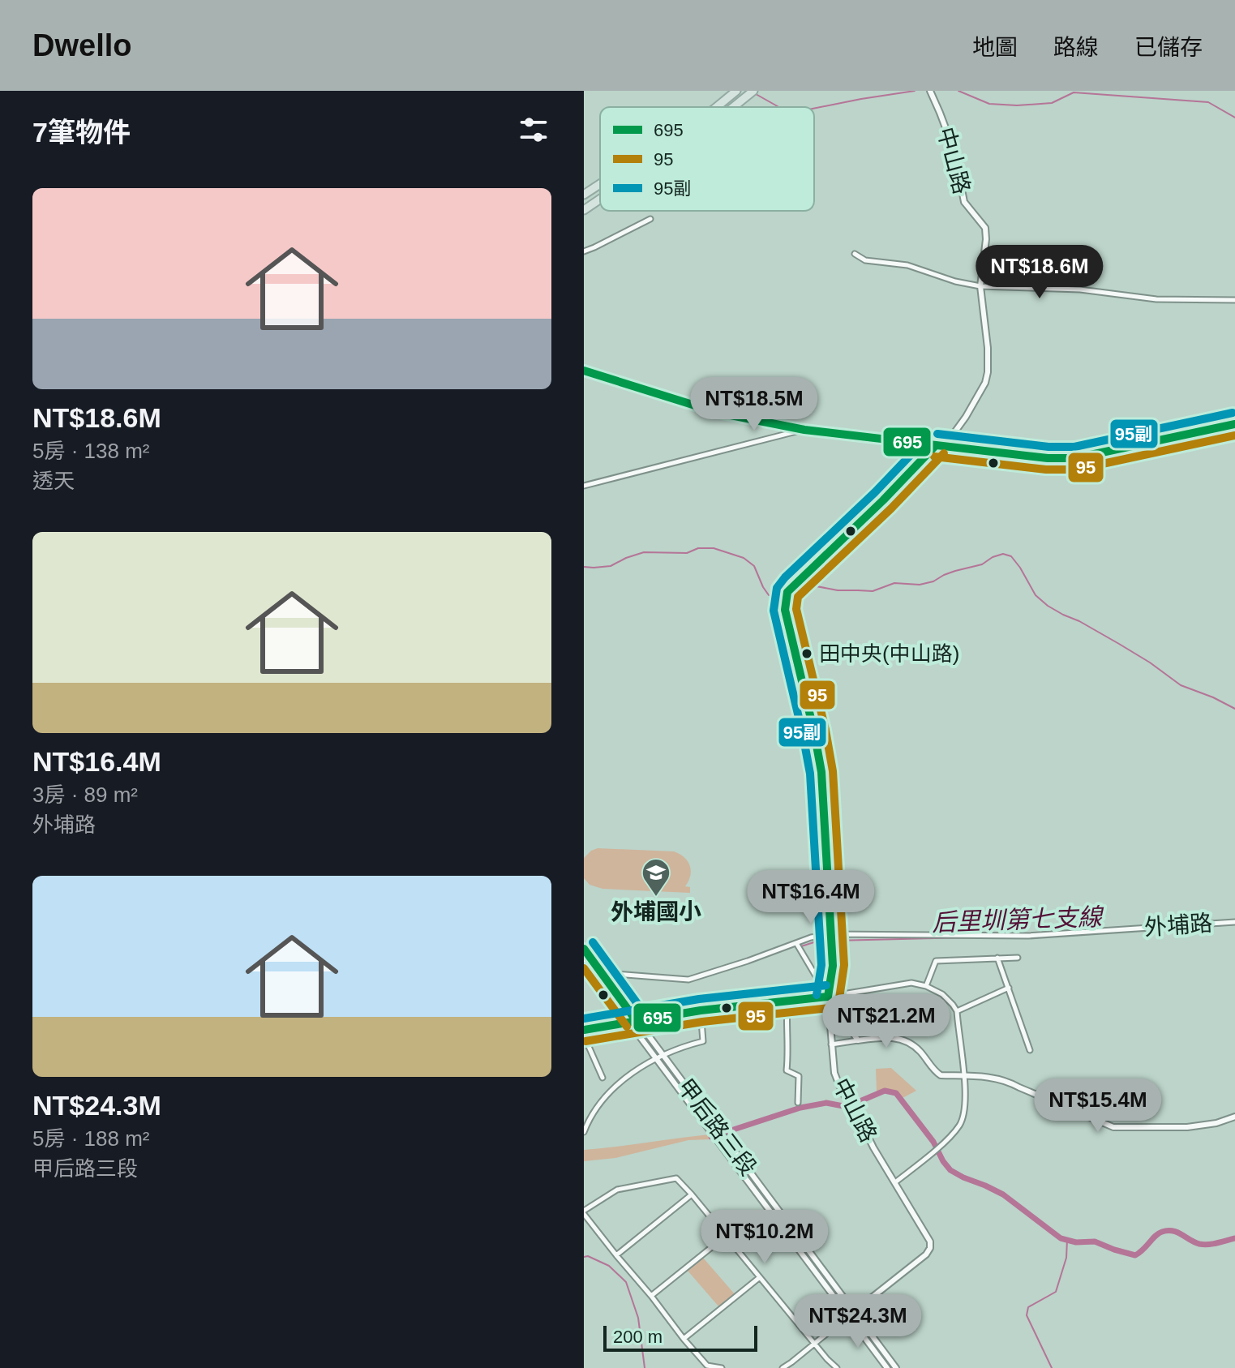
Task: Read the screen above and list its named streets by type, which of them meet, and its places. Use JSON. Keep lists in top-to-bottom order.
{
  "streets": {
    "street": ["中山路", "外埔路", "甲后路三段"]
  },
  "crossings": [
    ["中山路", "外埔路"],
    ["中山路", "甲后路三段"],
    ["外埔路", "甲后路三段"]
  ],
  "water": ["后里圳第七支線"],
  "places": {
    "other": ["田中央(中山路)"],
    "school or university": ["外埔國小"]
  },
  "lines": ["transit line 695", "transit line 95副", "transit line 95"],
  "legend": ["695", "95", "95副"],
  "scale_bar": "200 m",
  "page": {
    "header": "Dwello",
    "nav": ["地圖", "路線", "已儲存"],
    "heading": "7筆物件",
    "list": [
      {
        "name": "NT$18.6M",
        "note": "5房 · 138 m² · 透天"
      },
      {
        "name": "NT$16.4M",
        "note": "3房 · 89 m² · 外埔路"
      },
      {
        "name": "NT$24.3M",
        "note": "5房 · 188 m² · 甲后路三段"
      }
    ],
    "price": [
      "NT$18.6M",
      "NT$18.5M",
      "NT$16.4M",
      "NT$21.2M",
      "NT$15.4M",
      "NT$10.2M",
      "NT$24.3M"
    ],
    "scale": "200 m"
  }
}
